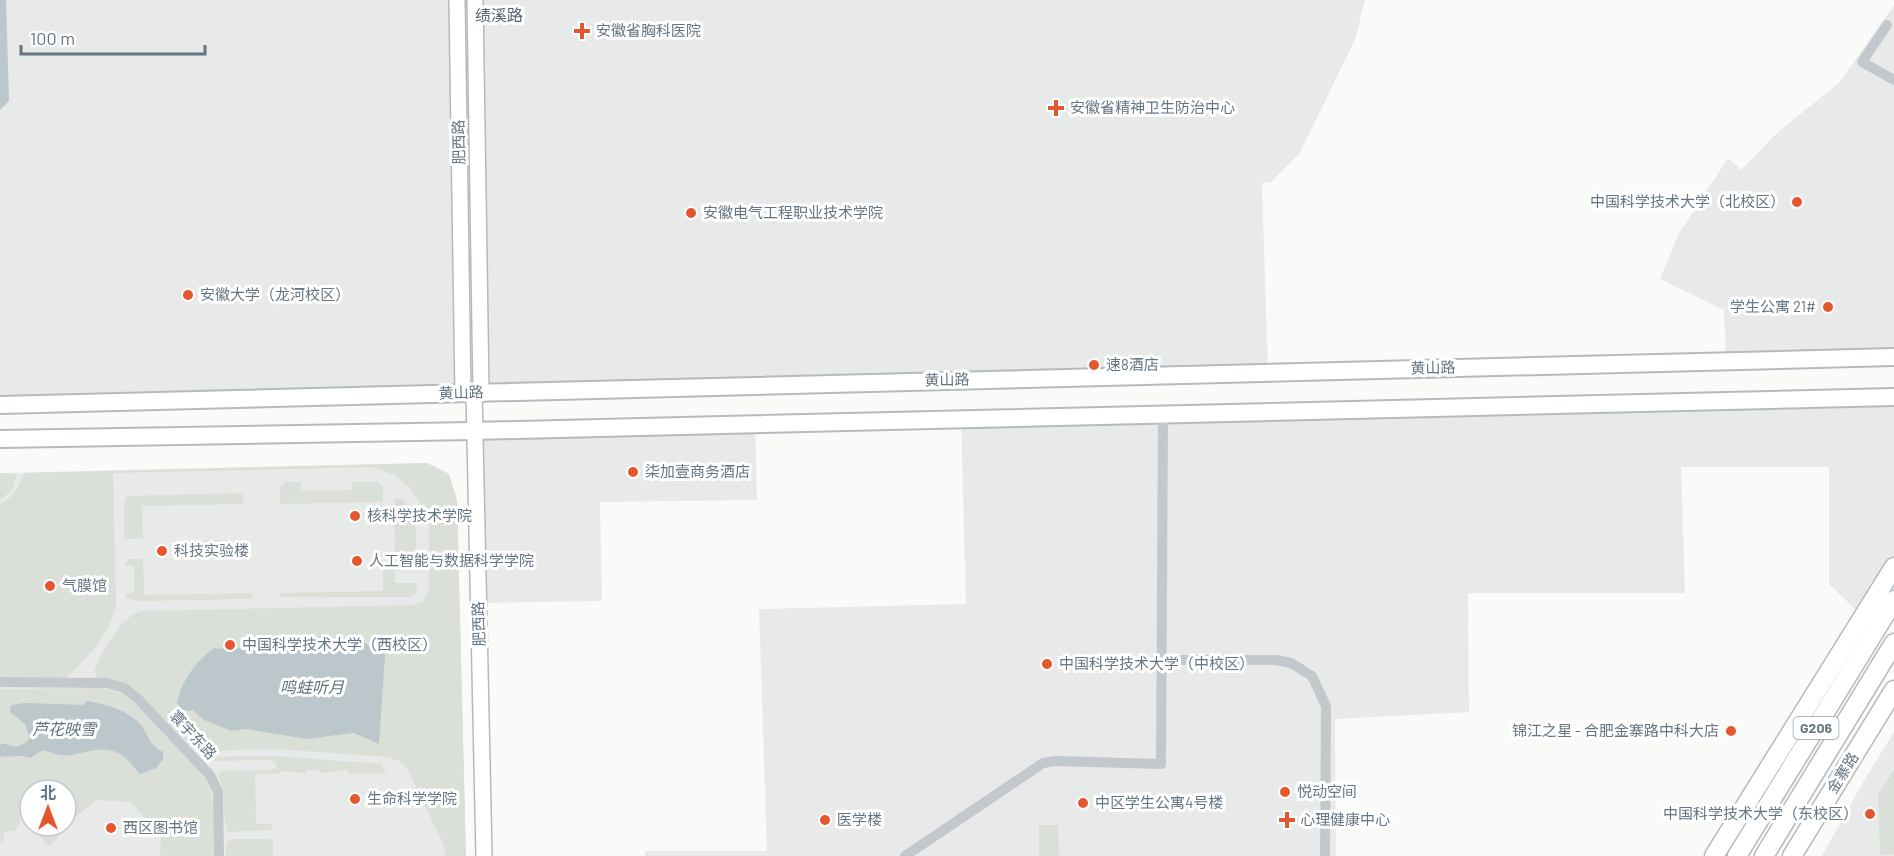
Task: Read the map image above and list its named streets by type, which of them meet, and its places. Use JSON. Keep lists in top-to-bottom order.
{
  "streets": {
    "highway": ["G206", "金寨路"],
    "main road": ["肥西路", "黄山路"],
    "street": ["寰宇东路"]
  },
  "crossings": [
    ["肥西路", "黄山路"]
  ],
  "districts": ["绩溪路"],
  "water": ["鸣蛙听月", "芦花映雪"],
  "places": {
    "health": ["安徽省胸科医院", "安徽省精神卫生防治中心", "心理健康中心"],
    "other": [
      "中国科学技术大学（北校区）",
      "安徽电气工程职业技术学院",
      "安徽大学（龙河校区）",
      "学生公寓 21#",
      "速8酒店",
      "柒加壹商务酒店",
      "核科学技术学院",
      "科技实验楼",
      "人工智能与数据科学学院",
      "气膜馆",
      "中国科学技术大学（西校区）",
      "中国科学技术大学（中校区）",
      "锦江之星 - 合肥金寨路中科大店",
      "悦动空间",
      "生命科学学院",
      "中区学生公寓4号楼",
      "中国科学技术大学（东校区）",
      "医学楼",
      "西区图书馆"
    ]
  },
  "scale_bar": "100 m",
  "north": "top"
}
